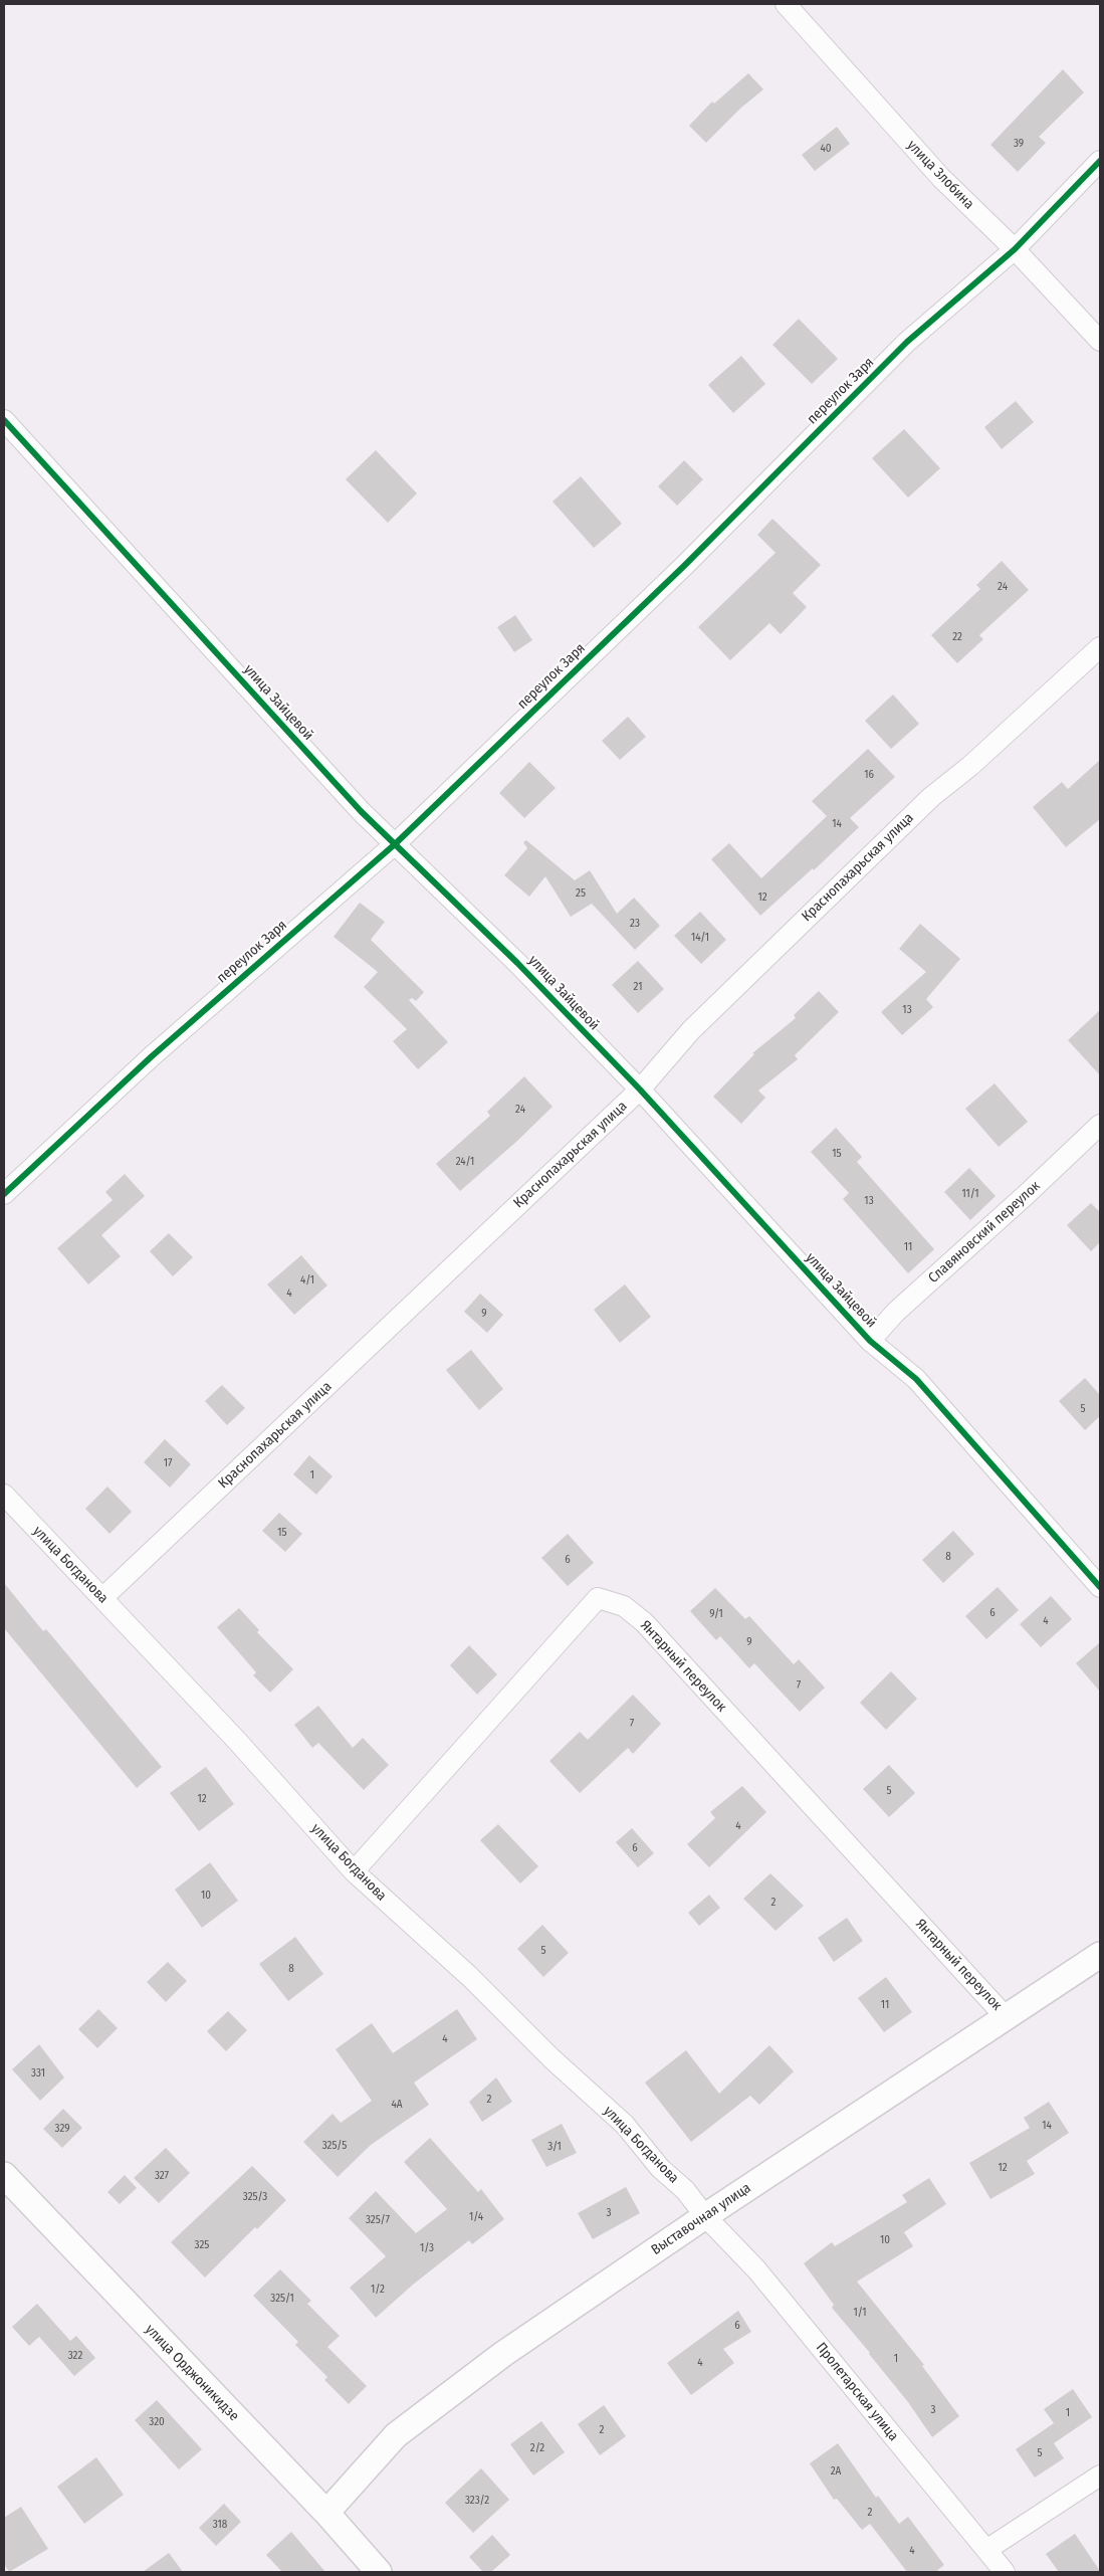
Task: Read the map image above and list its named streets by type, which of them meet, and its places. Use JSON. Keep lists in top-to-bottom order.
{
  "streets": {
    "street": [
      "улица Злобина",
      "переулок Заря",
      "улица Зайцевой",
      "Краснопахарьская улица",
      "Славяновский переулок",
      "улица Богданова",
      "Янтарный переулок",
      "Выставочная улица",
      "улица Орджоникидзе",
      "Пролетарская улица"
    ]
  },
  "crossings": [
    ["улица Злобина", "переулок Заря"],
    ["переулок Заря", "улица Зайцевой"],
    ["улица Зайцевой", "Краснопахарьская улица"],
    ["улица Зайцевой", "Славяновский переулок"],
    ["Краснопахарьская улица", "улица Богданова"],
    ["улица Богданова", "Янтарный переулок"],
    ["улица Богданова", "Выставочная улица"],
    ["улица Богданова", "Пролетарская улица"],
    ["Янтарный переулок", "Выставочная улица"],
    ["Выставочная улица", "улица Орджоникидзе"],
    ["Выставочная улица", "Пролетарская улица"]
  ],
  "house_numbers": [
    "39",
    "40",
    "24",
    "22",
    "16",
    "14",
    "25",
    "12",
    "23",
    "14/1",
    "21",
    "13",
    "24",
    "15",
    "24/1",
    "11/1",
    "13",
    "11",
    "4/1",
    "4",
    "9",
    "5",
    "17",
    "1",
    "15",
    "8",
    "6",
    "6",
    "9/1",
    "4",
    "9",
    "7",
    "7",
    "5",
    "12",
    "4",
    "6",
    "10",
    "2",
    "5",
    "8",
    "11",
    "4",
    "331",
    "2",
    "4А",
    "14",
    "329",
    "325/5",
    "3/1",
    "12",
    "327",
    "325/3",
    "3",
    "1/4",
    "325/7",
    "10",
    "325",
    "1/3",
    "1/2",
    "325/1",
    "1/1",
    "6",
    "322",
    "1",
    "4",
    "3",
    "1",
    "320",
    "2",
    "2/2",
    "5",
    "2А",
    "323/2",
    "2",
    "318",
    "4"
  ]
}
